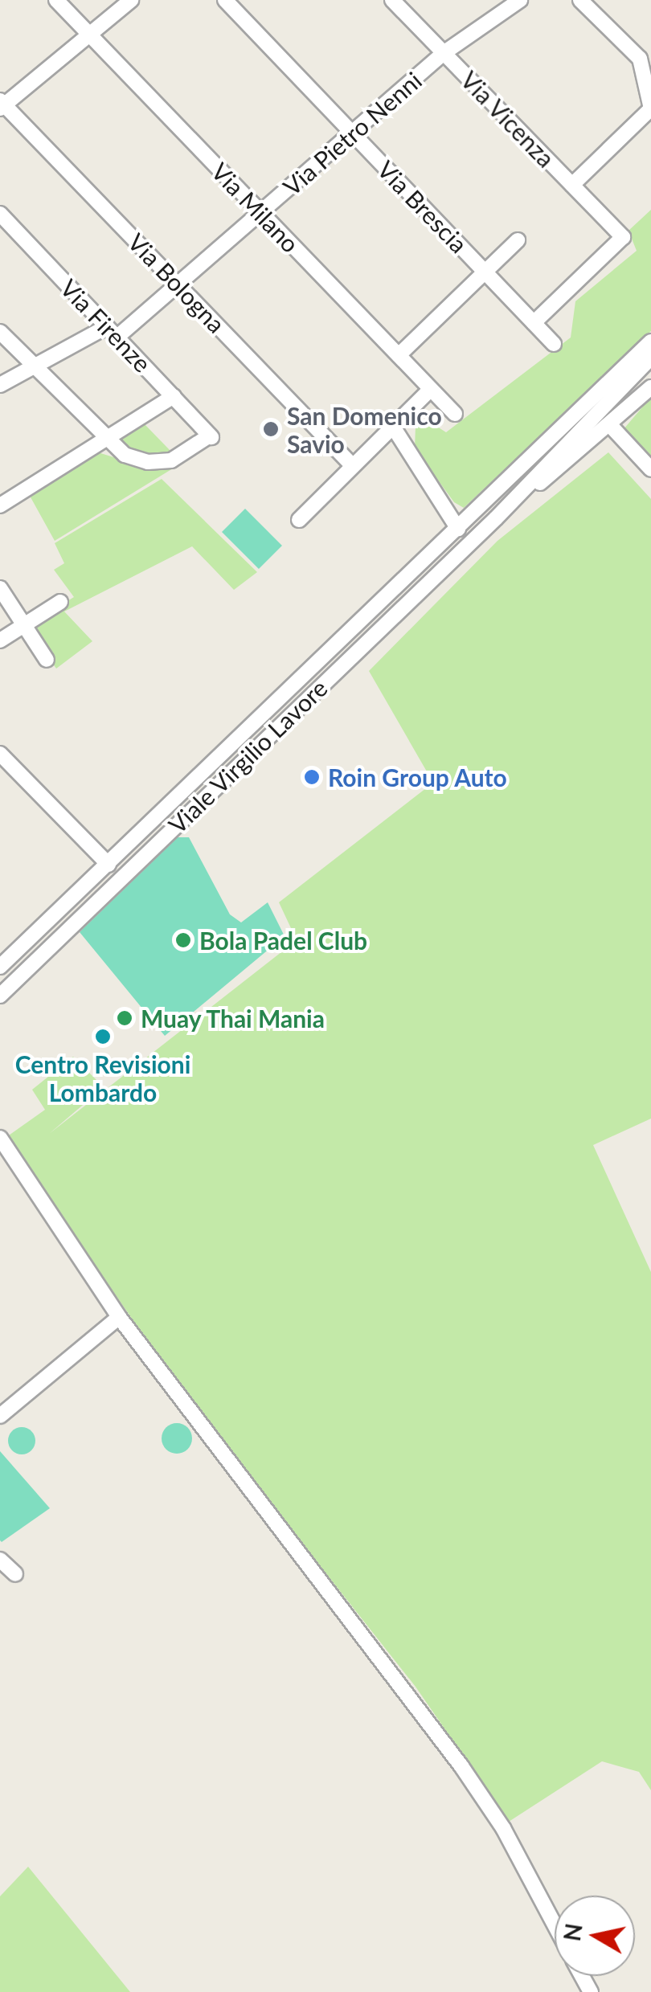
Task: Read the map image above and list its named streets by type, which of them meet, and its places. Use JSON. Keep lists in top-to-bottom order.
{
  "streets": {
    "street": [
      "Via Vicenza",
      "Via Pietro Nenni",
      "Via Brescia",
      "Via Milano",
      "Via Bologna",
      "Via Firenze",
      "Viale Virgilio Lavore"
    ]
  },
  "crossings": [
    ["Via Vicenza", "Via Pietro Nenni"],
    ["Via Vicenza", "Via Brescia"],
    ["Via Pietro Nenni", "Via Brescia"],
    ["Via Pietro Nenni", "Via Milano"],
    ["Via Pietro Nenni", "Via Bologna"],
    ["Via Pietro Nenni", "Via Firenze"]
  ],
  "places": [
    "San Domenico Savio",
    "Roin Group Auto",
    "Bola Padel Club",
    "Muay Thai Mania",
    "Centro Revisioni Lombardo"
  ],
  "north": "left"
}
